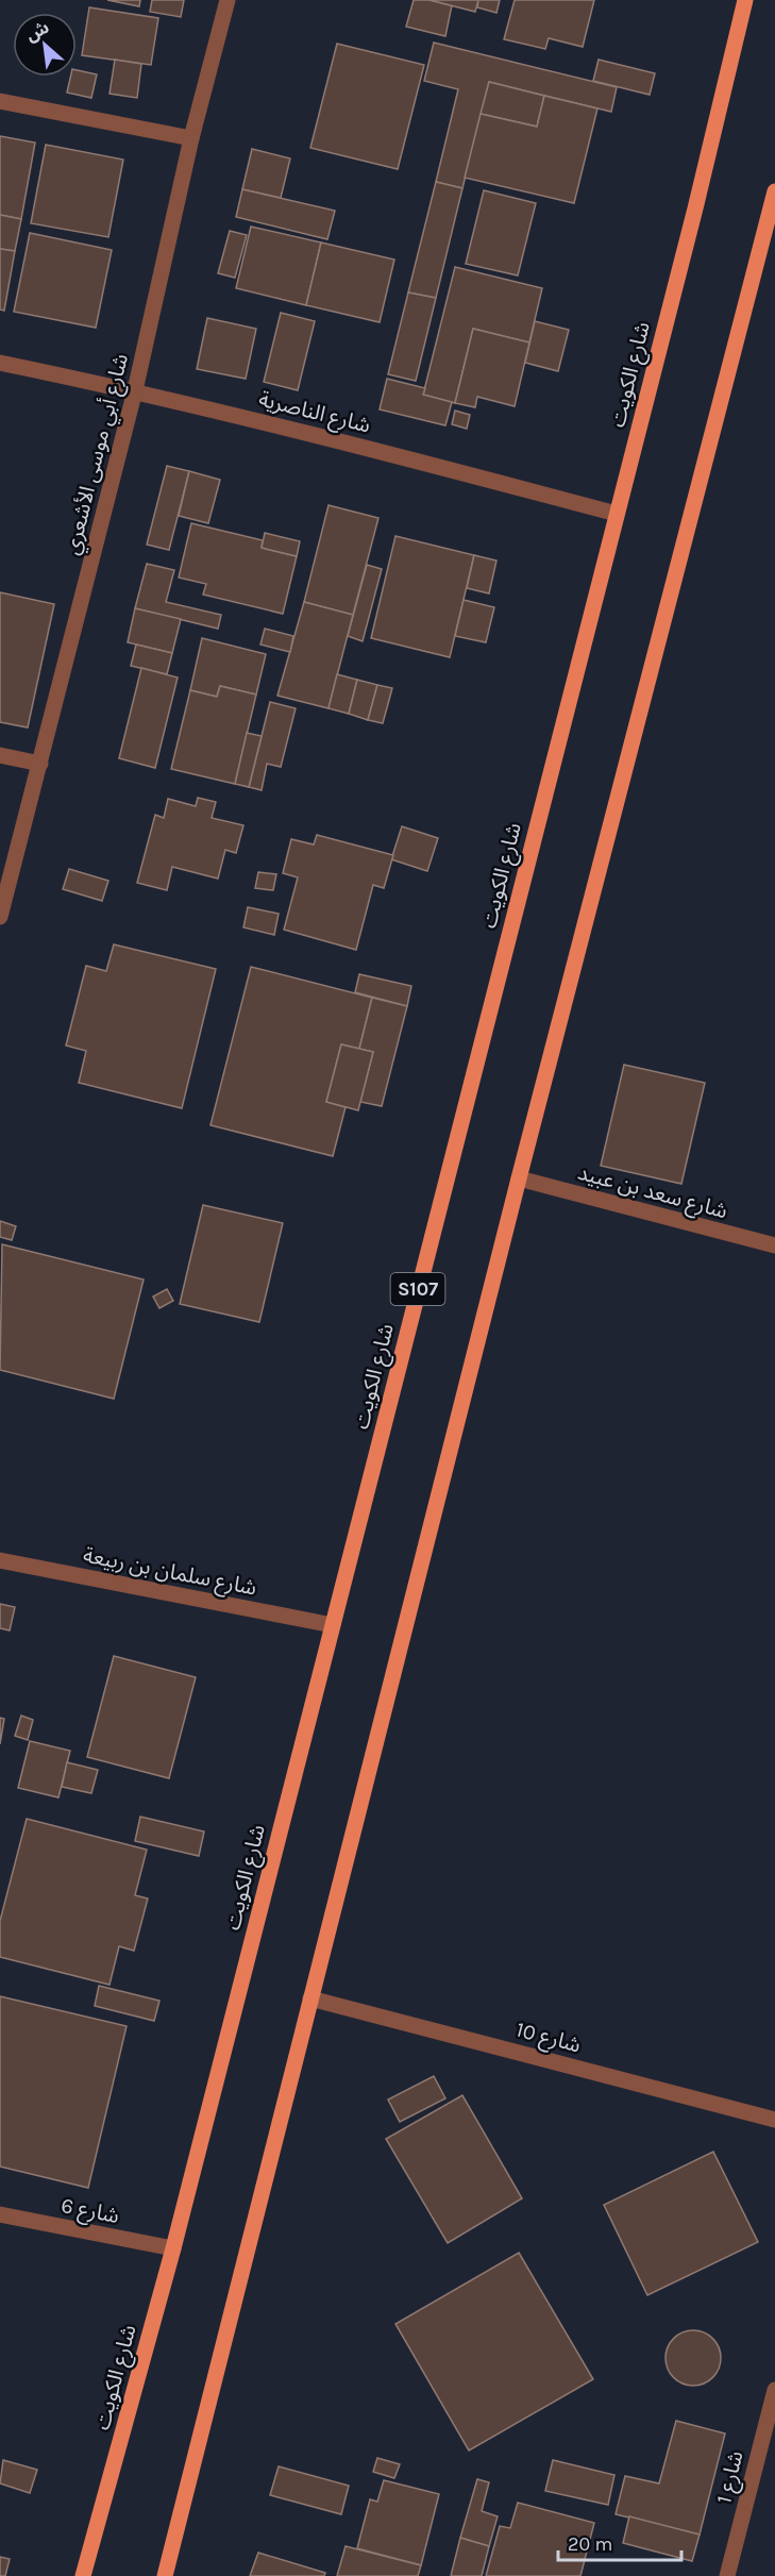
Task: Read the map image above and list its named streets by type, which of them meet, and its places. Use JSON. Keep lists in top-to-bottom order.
{
  "streets": {
    "main road": ["شارع الكويت", "S107"],
    "street": [
      "شارع الناصرية",
      "شارع أبي موسى الأشعري",
      "شارع سعد بن عبيد",
      "شارع سلمان بن ربيعة",
      "شارع 10",
      "شارع 6",
      "شارع 1"
    ]
  },
  "crossings": [
    ["شارع الكويت", "شارع الناصرية"],
    ["شارع الكويت", "شارع سلمان بن ربيعة"],
    ["شارع الكويت", "شارع 6"],
    ["شارع الناصرية", "شارع أبي موسى الأشعري"]
  ],
  "scale_bar": "20 m",
  "north": "top left"
}
